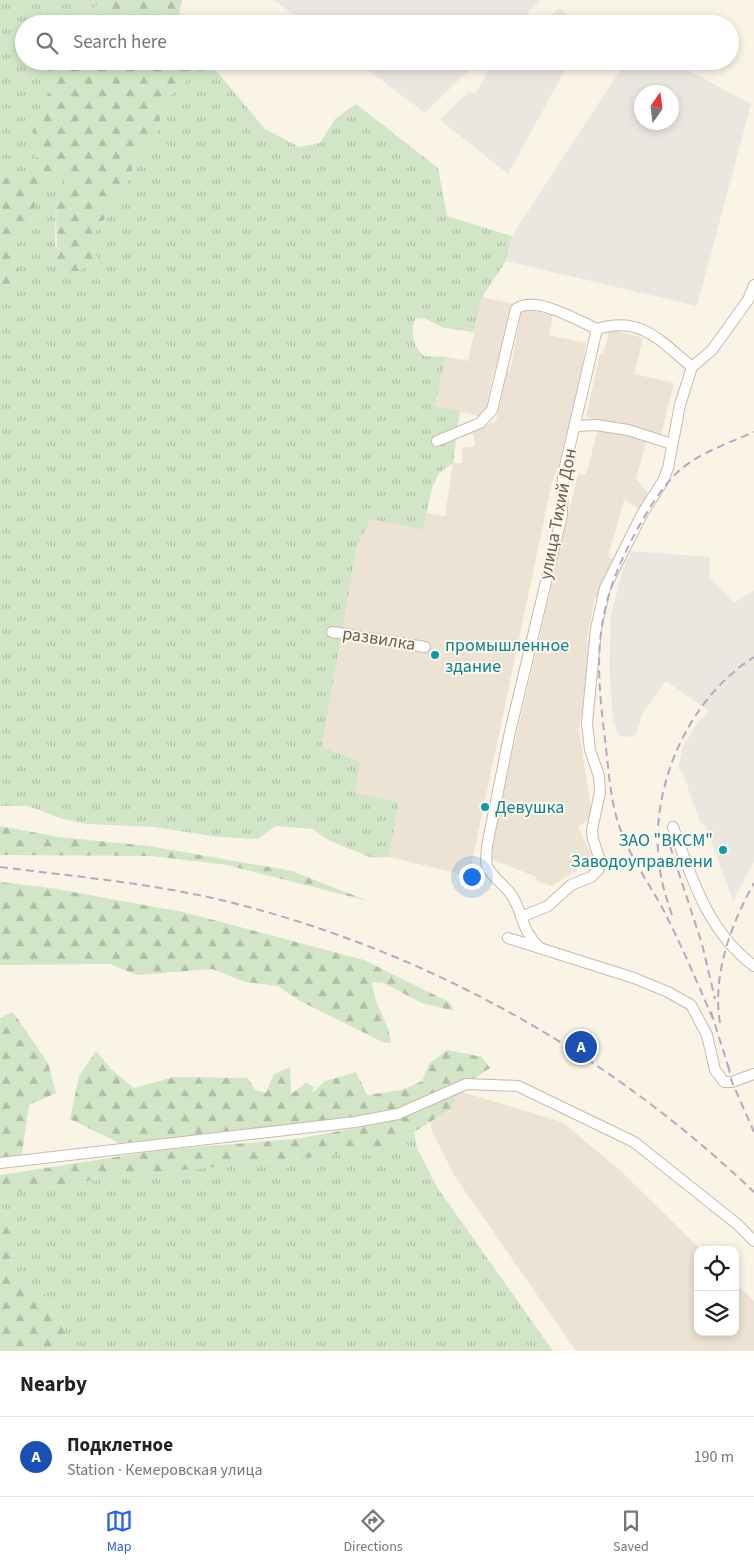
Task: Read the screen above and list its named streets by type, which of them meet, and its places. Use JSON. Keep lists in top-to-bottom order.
{
  "streets": {
    "street": ["улица Тихий Дон", "развилка"]
  },
  "places": ["промышленное здание", "Девушка", "ЗАО \"ВКСМ\" Заводоуправлени"],
  "north": "top",
  "page": {
    "search": "Search here",
    "pins": "A",
    "heading": "Nearby",
    "list": [
      {
        "mark": "A",
        "name": "Подклетное",
        "note": "Station · Кемеровская улица",
        "value": "190 m"
      }
    ],
    "nav": ["Map", "Directions", "Saved"]
  }
}
